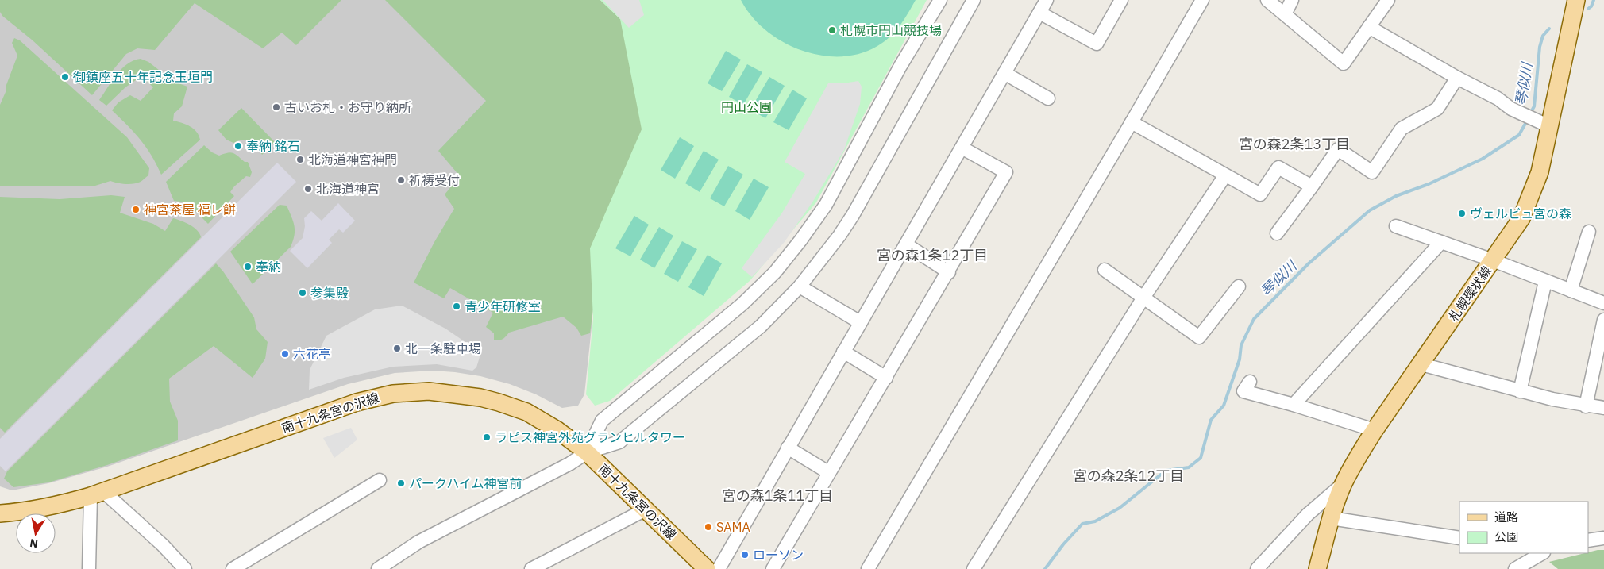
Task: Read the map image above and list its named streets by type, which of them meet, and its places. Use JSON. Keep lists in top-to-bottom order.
{
  "streets": {
    "main road": ["札幌環状線", "南十九条宮の沢線"]
  },
  "districts": [
    "宮の森2条13丁目",
    "宮の森1条12丁目",
    "宮の森2条12丁目",
    "宮の森1条11丁目"
  ],
  "water": ["琴似川"],
  "parks": ["円山公園"],
  "places": [
    "札幌市円山競技場",
    "御鎮座五十年記念玉垣門",
    "古いお札・お守り納所",
    "奉納 銘石",
    "北海道神宮神門",
    "祈祷受付",
    "北海道神宮",
    "神宮茶屋 福レ餅",
    "ヴェルビュ宮の森",
    "奉納",
    "参集殿",
    "青少年研修室",
    "北一条駐車場",
    "六花亭",
    "ラピス神宮外苑グランヒルタワー",
    "パークハイム神宮前",
    "SAMA",
    "ローソン"
  ],
  "legend": ["道路", "公園"],
  "north": "bottom"
}
